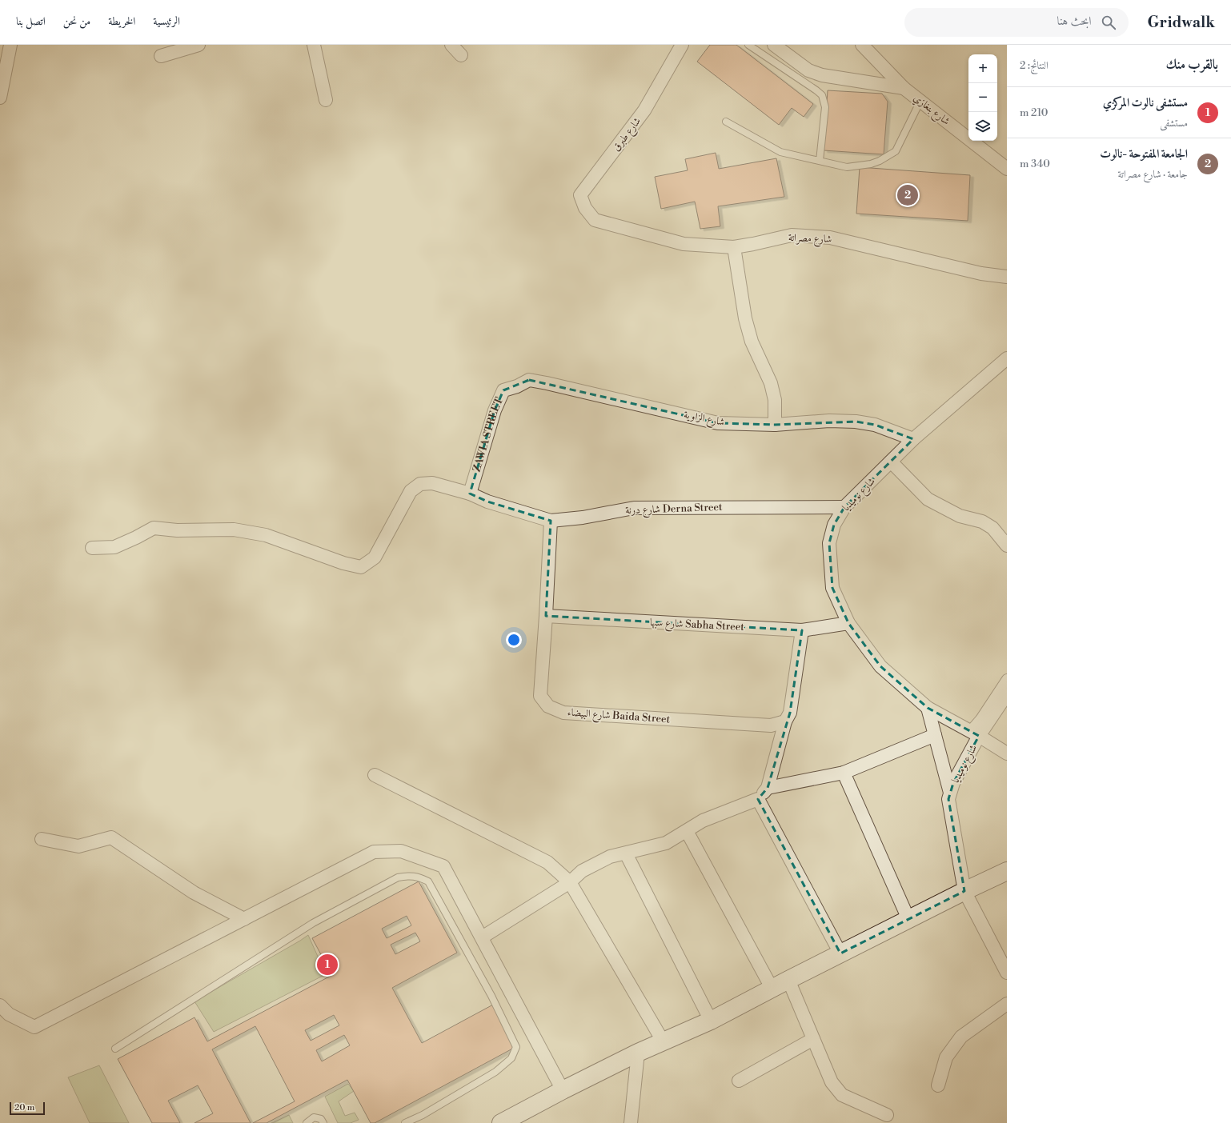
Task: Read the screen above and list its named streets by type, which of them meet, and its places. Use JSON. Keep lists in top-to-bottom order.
{
  "streets": {
    "street": [
      "شارع بنغازي",
      "شارع طبرق",
      "شارع مصراتة",
      "شارع الزاوية",
      "ZAWIA STREET",
      "شارع نوميديا",
      "شارع درنة Derna Street",
      "شارع سبها Sabha Street",
      "شارع البيضاء Baida Street"
    ]
  },
  "crossings": [
    ["شارع طبرق", "شارع مصراتة"],
    ["شارع الزاوية", "ZAWIA STREET"],
    ["شارع الزاوية", "شارع نوميديا"],
    ["ZAWIA STREET", "شارع درنة Derna Street"],
    ["شارع نوميديا", "شارع درنة Derna Street"],
    ["شارع نوميديا", "شارع سبها Sabha Street"],
    ["شارع درنة Derna Street", "شارع البيضاء Baida Street"],
    ["شارع سبها Sabha Street", "شارع البيضاء Baida Street"]
  ],
  "scale_bar": "20 m",
  "page": {
    "header": "Gridwalk",
    "search": "ابحث هنا",
    "nav": [
      "الرئيسية",
      "الخريطة",
      "من نحن",
      "اتصل بنا"
    ],
    "heading": ["بالقرب منك", "النتائج: 2"],
    "map_buttons": ["+", "−"],
    "list": [
      {
        "mark": "1",
        "name": "مستشفى نالوت المركزي",
        "note": "مستشفى",
        "value": "210 m"
      },
      {
        "mark": "2",
        "name": "الجامعة المفتوحة -نالوت",
        "note": "جامعة · شارع مصراتة",
        "value": "340 m"
      }
    ],
    "pins": ["2", "1"],
    "scale": "20 m"
  }
}
